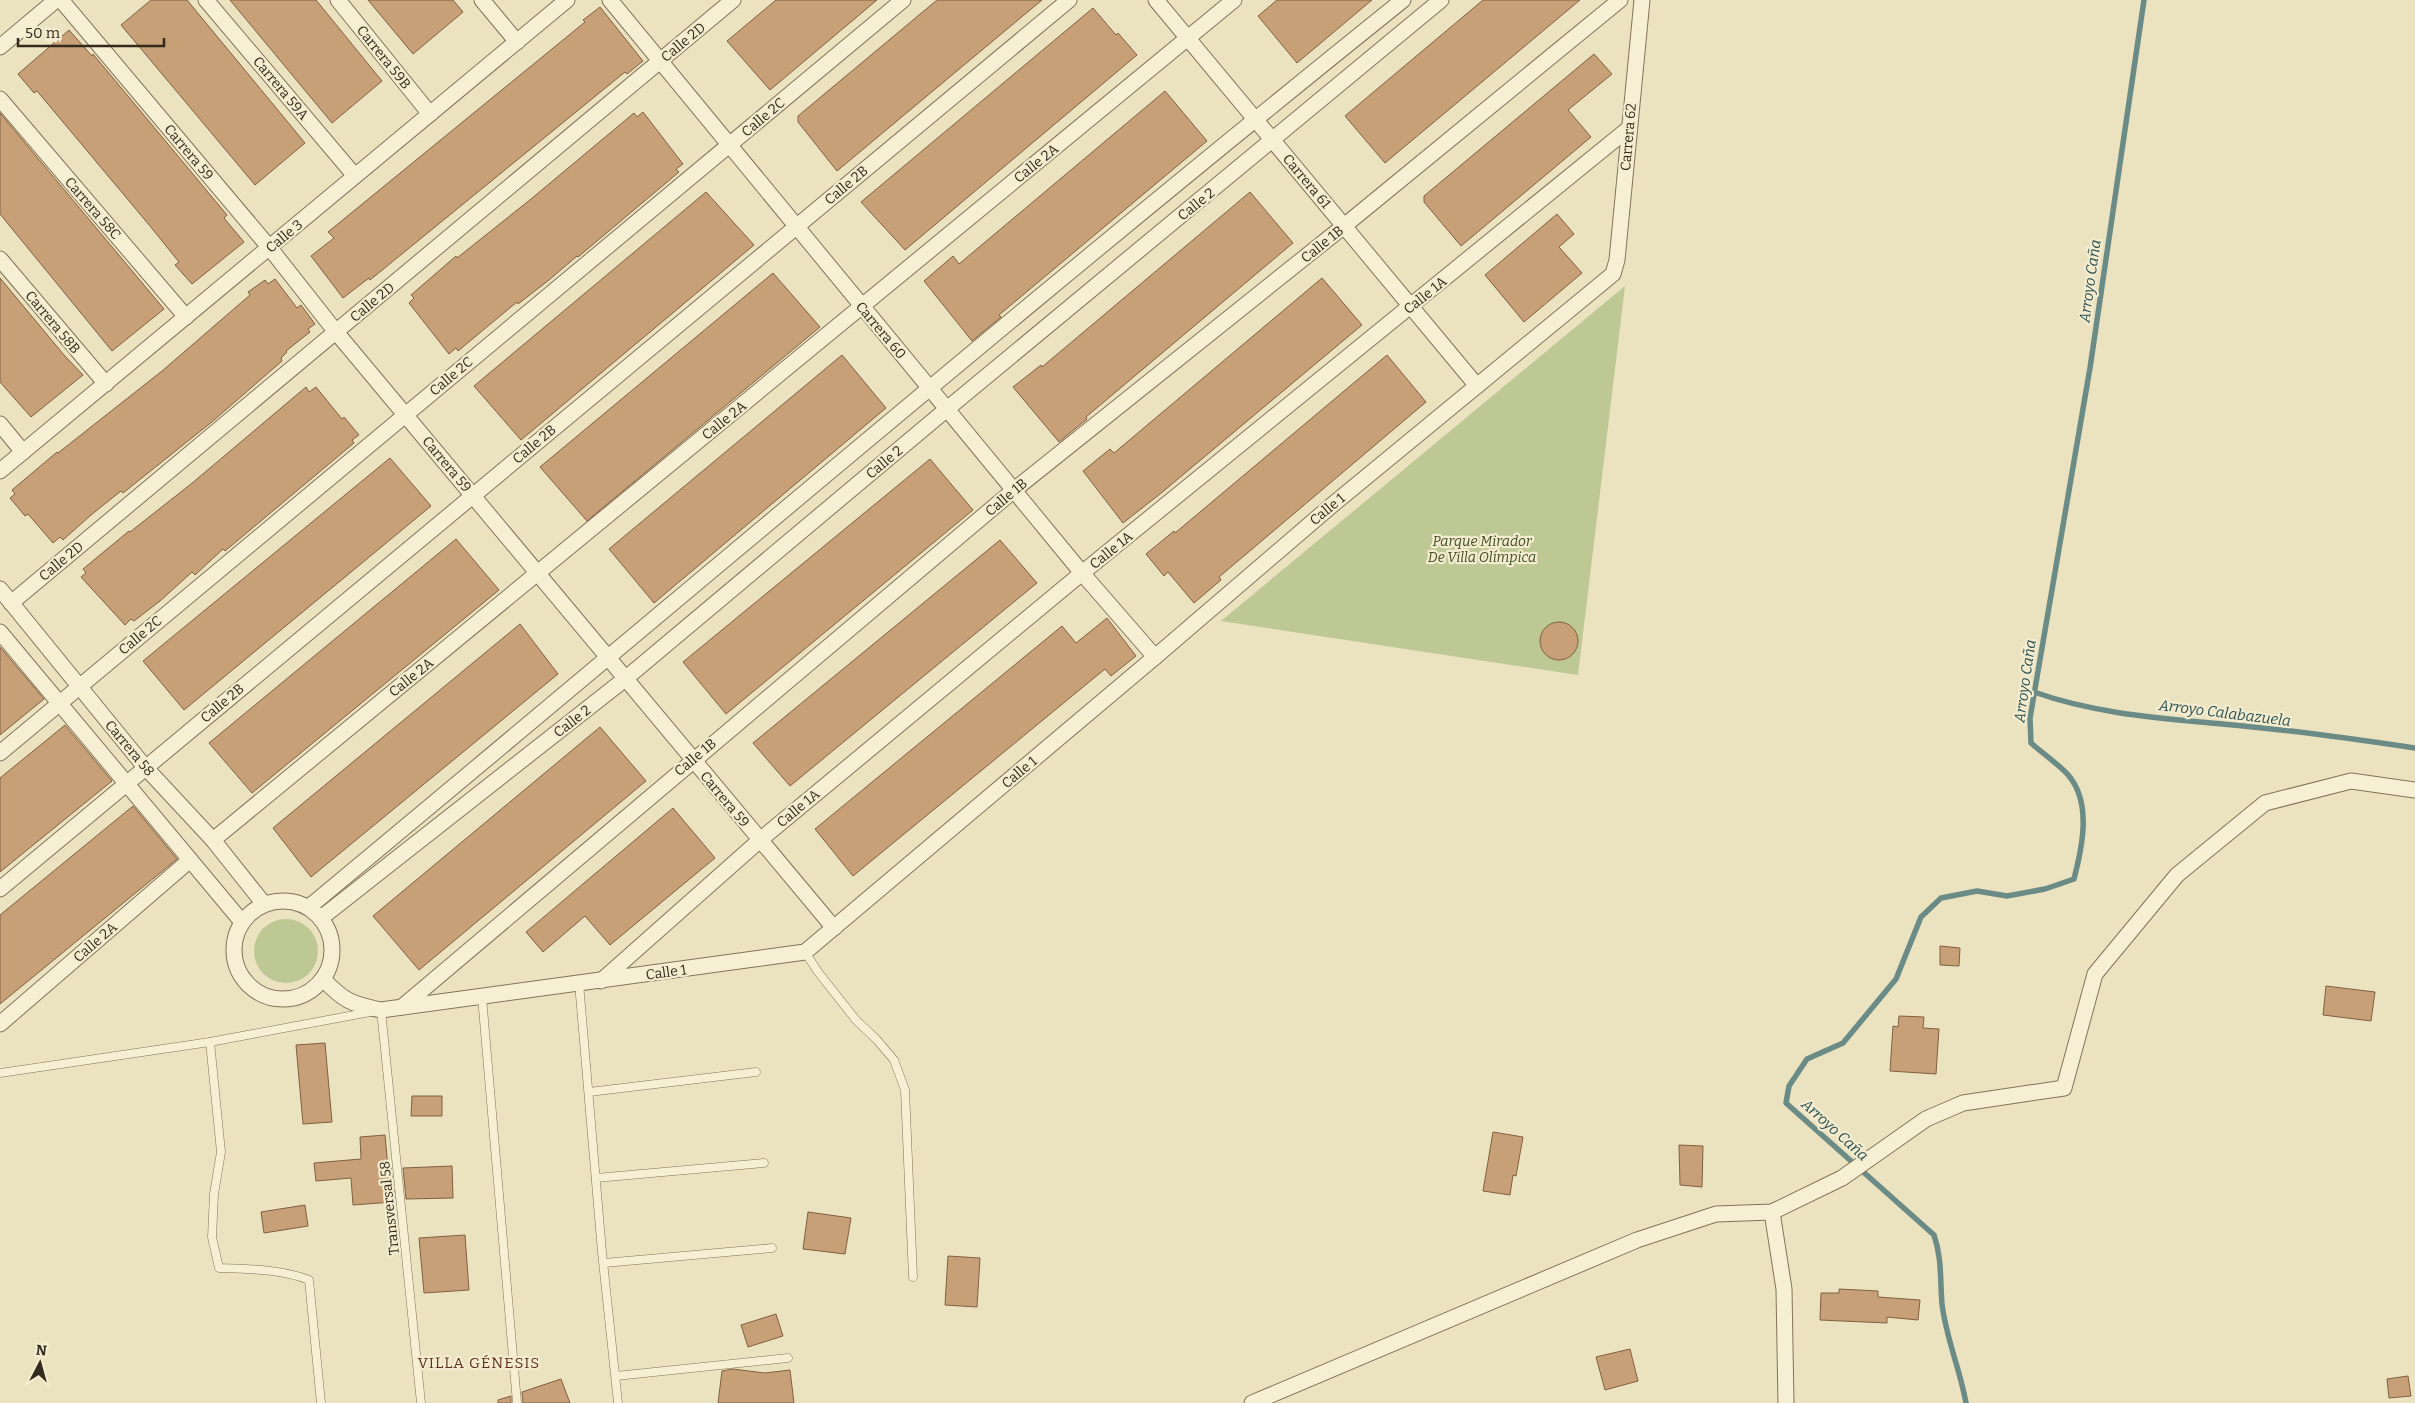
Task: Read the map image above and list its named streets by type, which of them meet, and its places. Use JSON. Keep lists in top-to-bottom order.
{
  "streets": {
    "street": [
      "Calle 2D",
      "Carrera 59B",
      "Carrera 59A",
      "Calle 2C",
      "Carrera 62",
      "Carrera 59",
      "Calle 2A",
      "Carrera 61",
      "Calle 2B",
      "Calle 2",
      "Carrera 58C",
      "Calle 3",
      "Calle 1B",
      "Calle 1A",
      "Carrera 58B",
      "Carrera 60",
      "Calle 1",
      "Carrera 58"
    ],
    "lane": ["Transversal 58"]
  },
  "crossings": [
    ["Calle 2D", "Carrera 59"],
    ["Calle 2D", "Carrera 60"],
    ["Calle 2D", "Carrera 58"],
    ["Carrera 59B", "Calle 3"],
    ["Carrera 59A", "Calle 3"],
    ["Calle 2C", "Carrera 59"],
    ["Calle 2C", "Carrera 60"],
    ["Calle 2C", "Carrera 58"],
    ["Carrera 62", "Calle 1A"],
    ["Carrera 62", "Calle 1"],
    ["Carrera 59", "Calle 2A"],
    ["Carrera 59", "Calle 2B"],
    ["Carrera 59", "Calle 2"],
    ["Carrera 59", "Calle 3"],
    ["Carrera 59", "Calle 1B"],
    ["Carrera 59", "Calle 1A"],
    ["Carrera 59", "Calle 1"],
    ["Calle 2A", "Carrera 61"],
    ["Calle 2A", "Carrera 60"],
    ["Calle 2A", "Carrera 58"],
    ["Carrera 61", "Calle 2"],
    ["Carrera 61", "Calle 1B"],
    ["Carrera 61", "Calle 1A"],
    ["Carrera 61", "Calle 1"],
    ["Calle 2B", "Carrera 60"],
    ["Calle 2B", "Carrera 58"],
    ["Calle 2", "Carrera 60"],
    ["Calle 2", "Calle 1"],
    ["Calle 2", "Carrera 58"],
    ["Carrera 58C", "Calle 3"],
    ["Calle 3", "Carrera 58B"],
    ["Calle 1B", "Carrera 60"],
    ["Calle 1B", "Calle 1"],
    ["Calle 1A", "Carrera 60"],
    ["Calle 1A", "Calle 1"],
    ["Carrera 60", "Calle 1"],
    ["Calle 1", "Carrera 58"],
    ["Calle 1", "Transversal 58"]
  ],
  "districts": ["VILLA GÉNESIS"],
  "water": ["Arroyo Caña", "Arroyo Calabazuela"],
  "parks": ["Parque Mirador De Villa Olímpica"],
  "scale_bar": "50 m",
  "north": "top"
}
